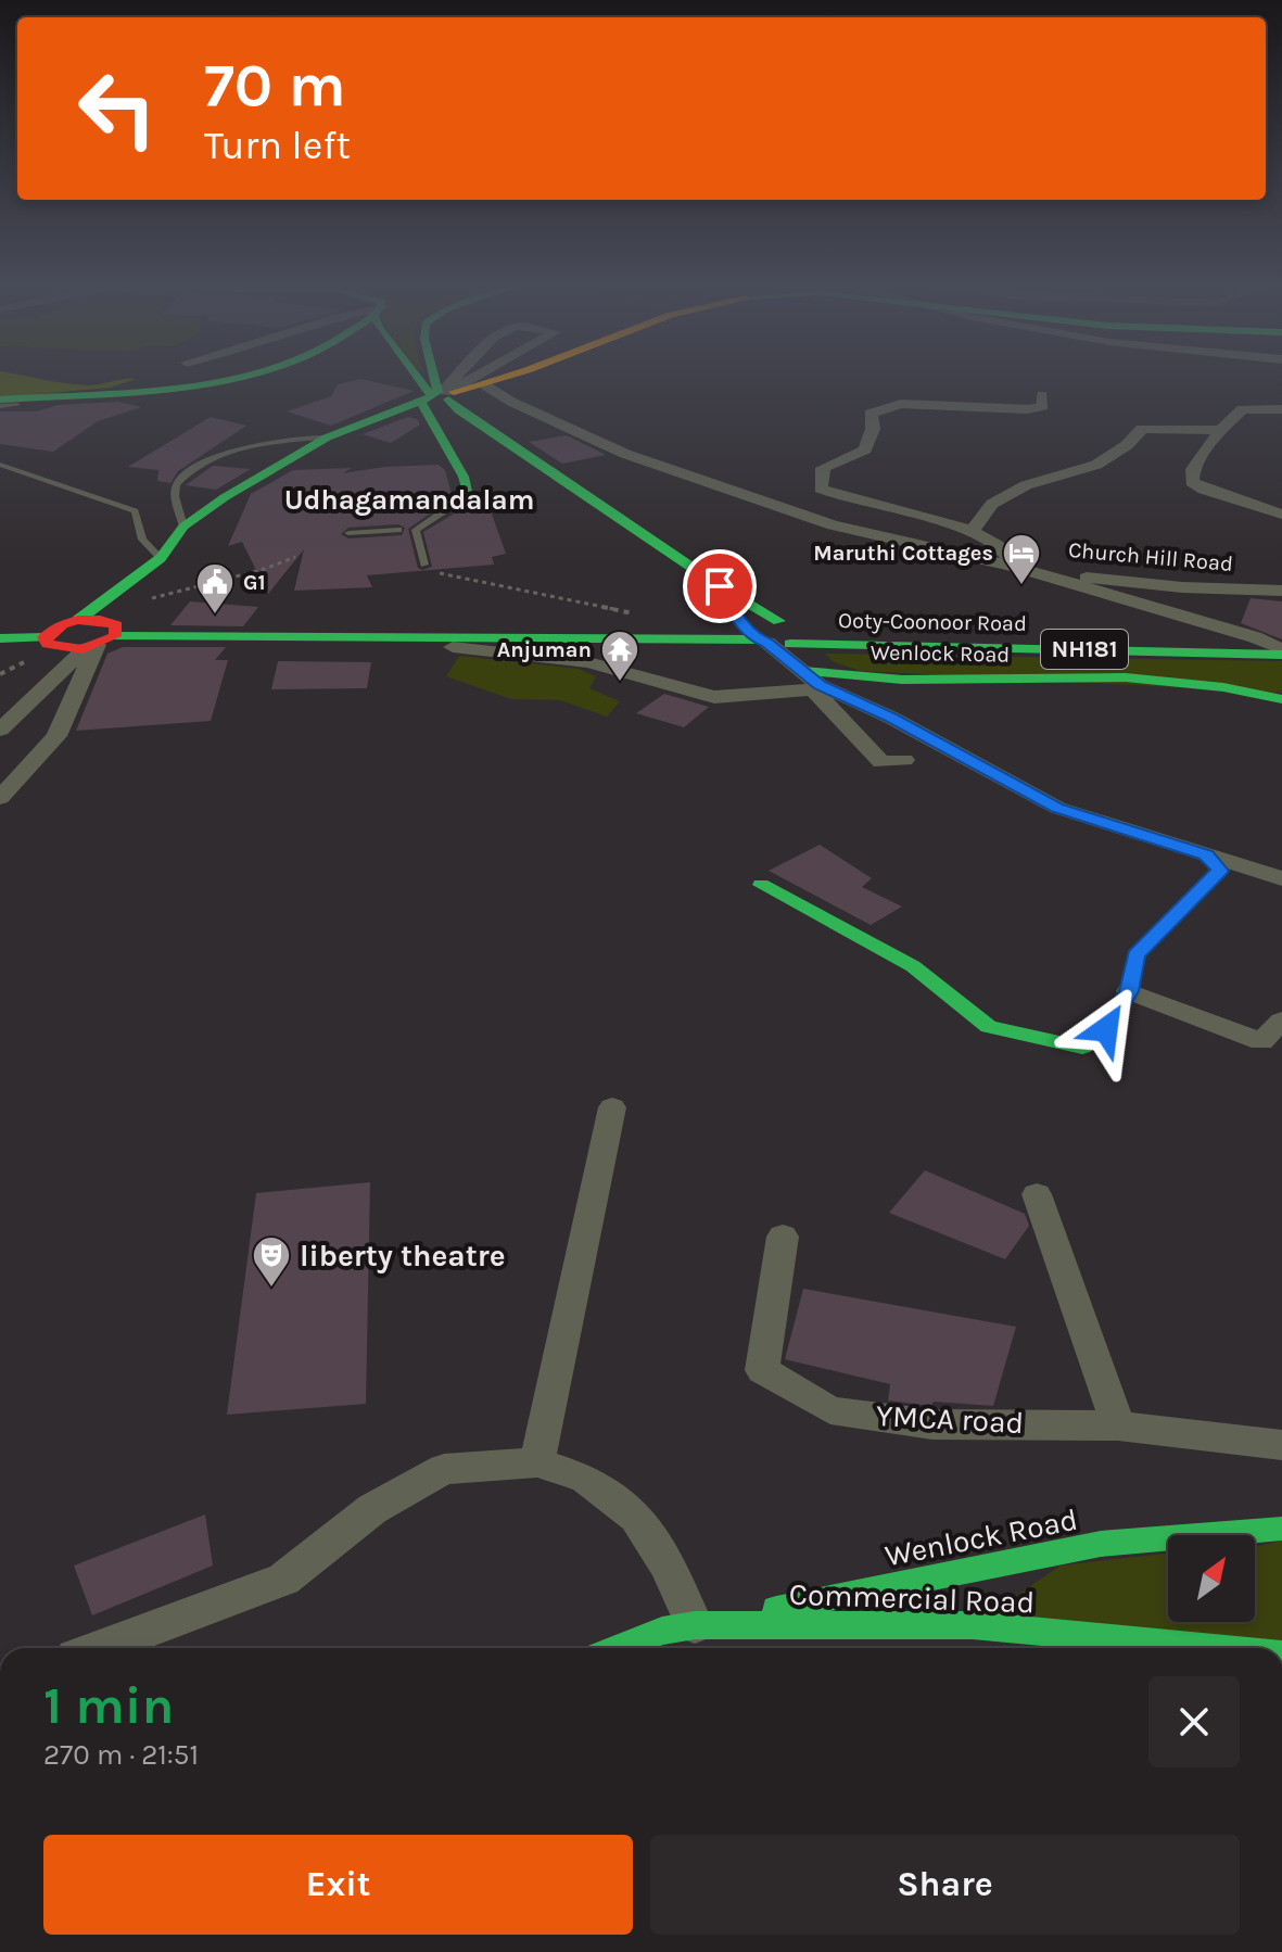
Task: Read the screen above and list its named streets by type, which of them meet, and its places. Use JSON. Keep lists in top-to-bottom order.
{
  "streets": {
    "main road": [
      "Ooty-Coonoor Road",
      "NH181",
      "Wenlock Road",
      "Commercial Road"
    ],
    "street": ["Church Hill Road", "YMCA road"]
  },
  "crossings": [
    ["Ooty-Coonoor Road", "NH181"],
    ["Wenlock Road", "Commercial Road"]
  ],
  "districts": ["Udhagamandalam"],
  "places": {
    "hotel": ["Maruthi Cottages"],
    "public building": ["G1"],
    "temple": ["Anjuman"],
    "theatre": ["liberty theatre"]
  },
  "north": "top right",
  "page": {
    "turn": ["70 m", "Turn left"],
    "heading": ["1 min", "270 m · 21:51"],
    "buttons": ["Exit", "Share"]
  }
}
